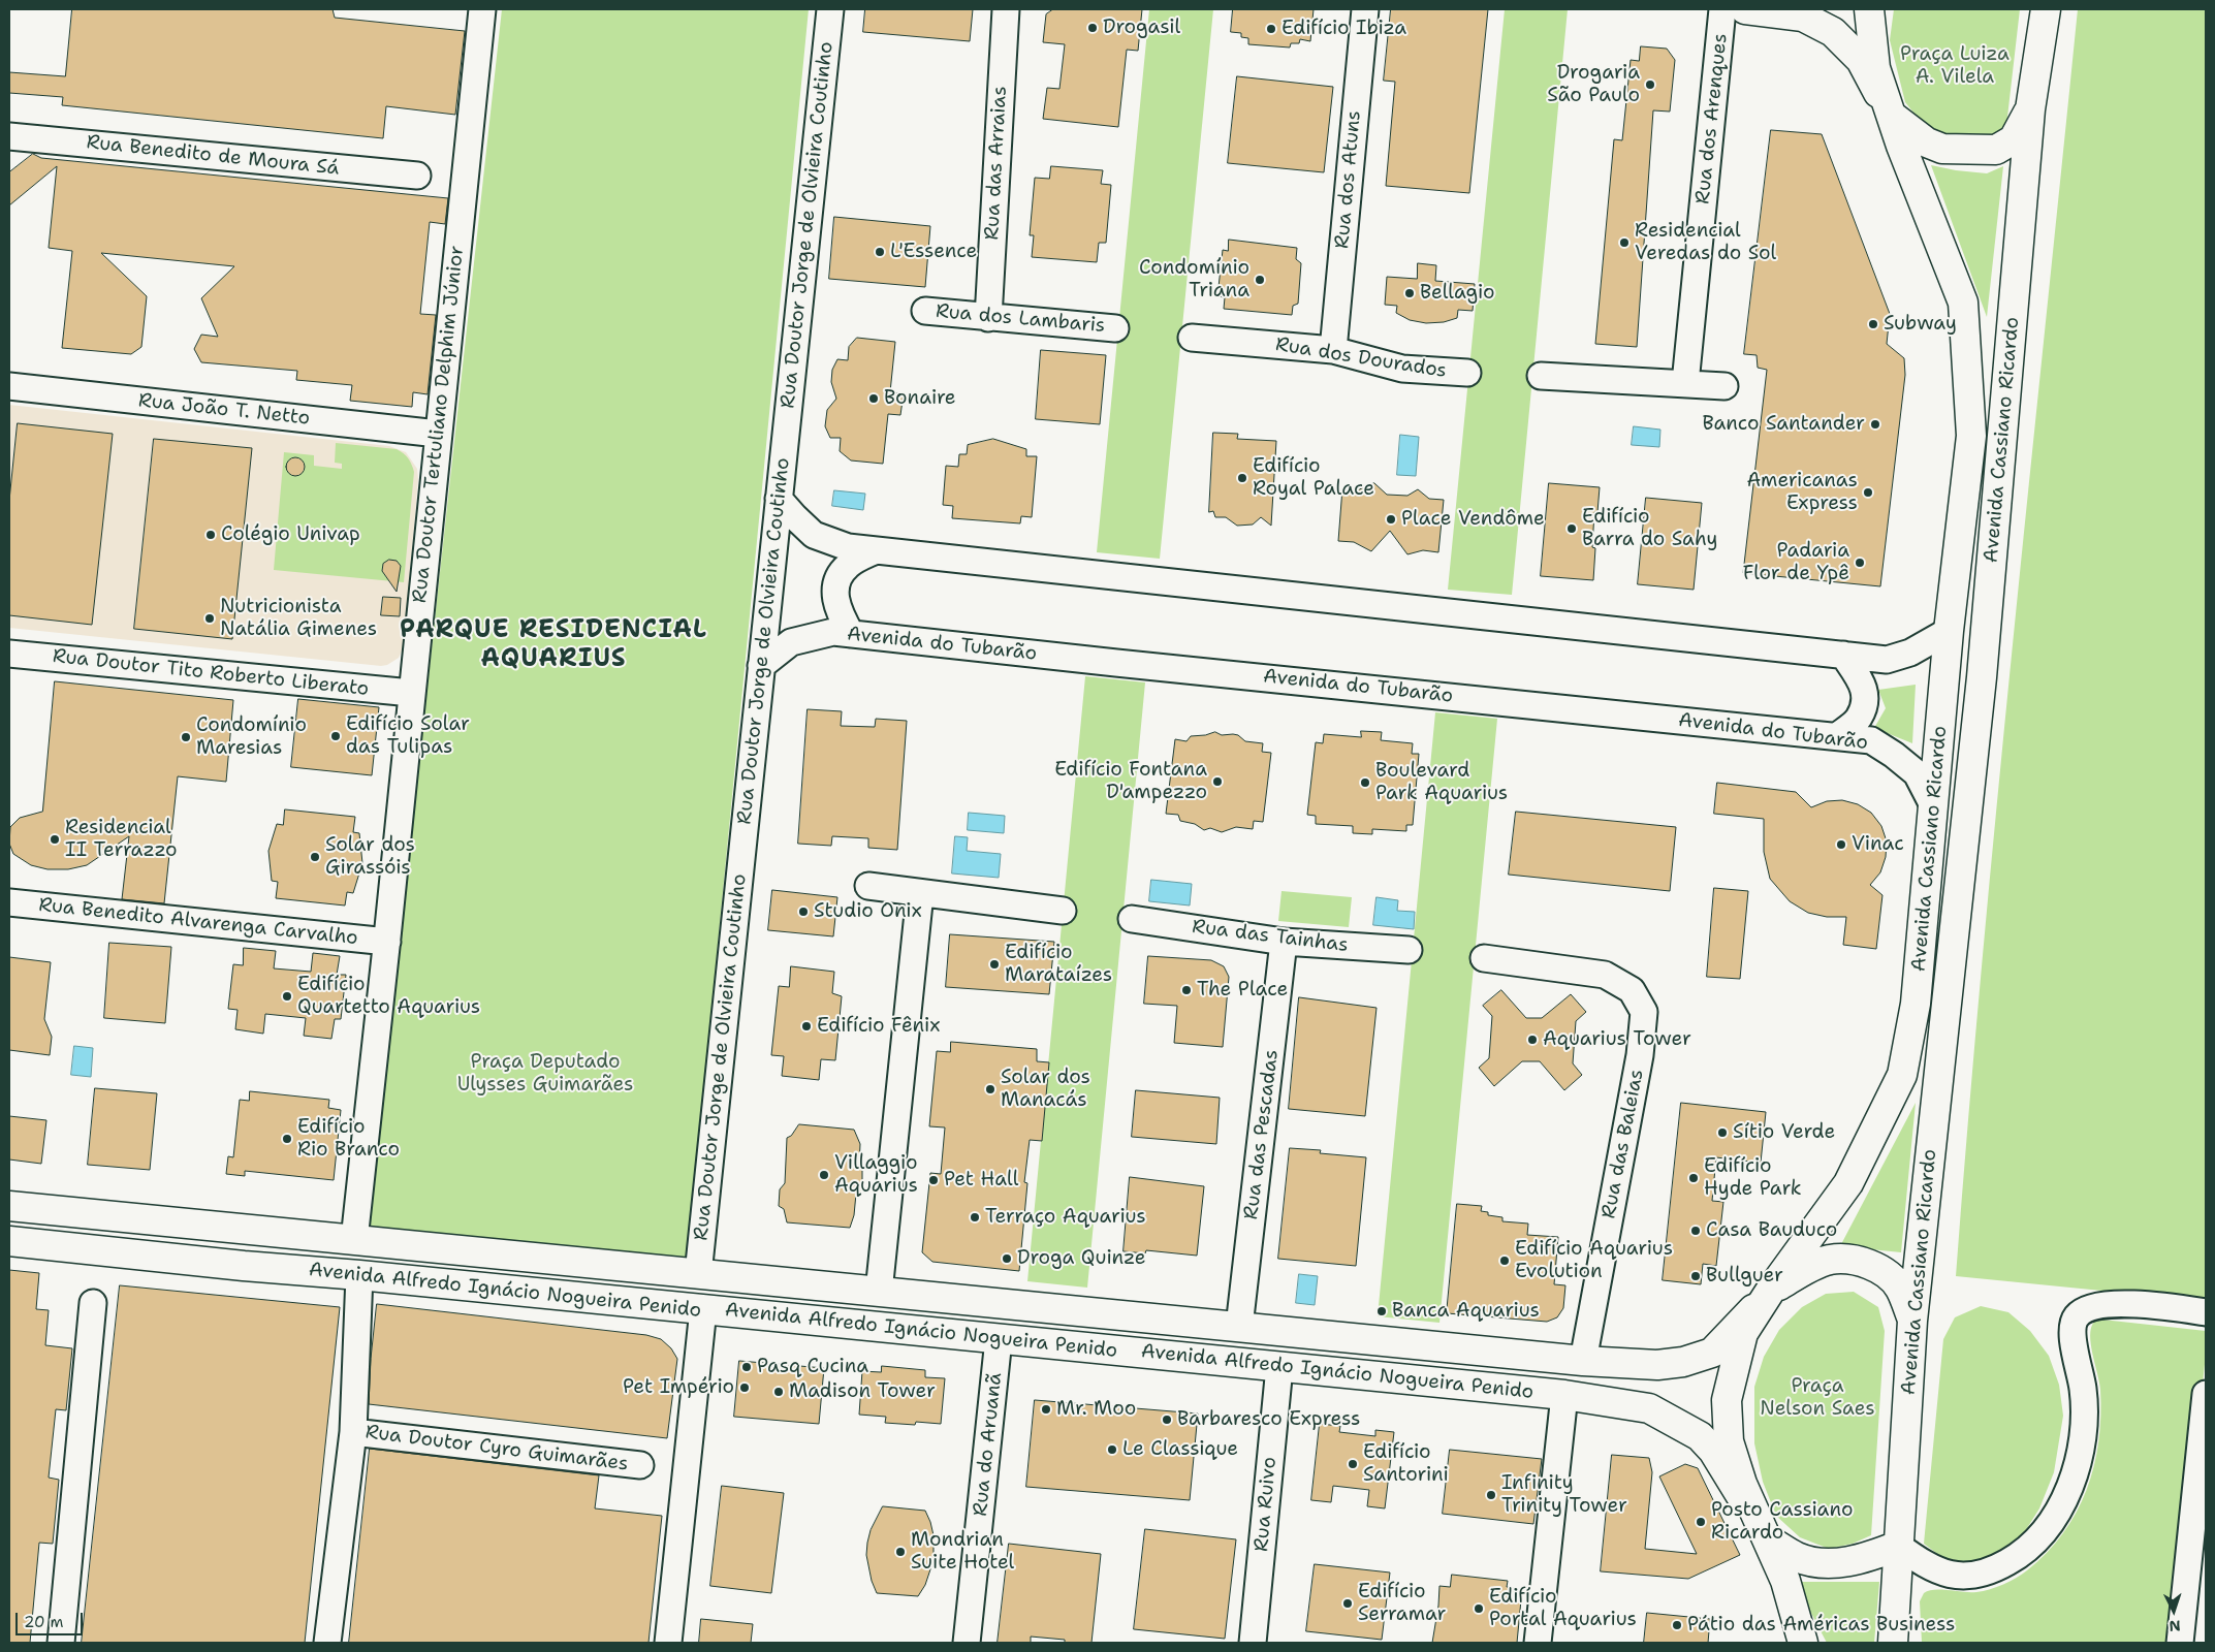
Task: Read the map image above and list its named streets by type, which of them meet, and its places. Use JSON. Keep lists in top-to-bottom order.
{
  "streets": {
    "street": [
      "Rua dos Arenques",
      "Rua Benedito de Moura Sá",
      "Rua das Arraias",
      "Rua dos Atuns",
      "Rua Doutor Jorge de Olvieira Coutinho",
      "Rua dos Lambaris",
      "Rua dos Dourados",
      "Rua João T. Netto",
      "Rua Doutor Tertuliano Delphim Júnior",
      "Avenida Cassiano Ricardo",
      "Avenida do Tubarão",
      "Rua Doutor Tito Roberto Liberato",
      "Rua Benedito Alvarenga Carvalho",
      "Rua das Tainhas",
      "Rua das Pescadas",
      "Rua das Baleias",
      "Avenida Alfredo Ignácio Nogueira Penido",
      "Rua do Aruanã",
      "Rua Doutor Cyro Guimarães",
      "Rua Ruivo"
    ]
  },
  "crossings": [
    ["Rua das Arraias", "Rua dos Lambaris"],
    ["Rua dos Atuns", "Rua dos Dourados"],
    ["Rua Doutor Jorge de Olvieira Coutinho", "Avenida do Tubarão"],
    ["Rua Doutor Jorge de Olvieira Coutinho", "Avenida Alfredo Ignácio Nogueira Penido"],
    ["Rua João T. Netto", "Rua Doutor Tertuliano Delphim Júnior"],
    ["Rua Doutor Tertuliano Delphim Júnior", "Rua Doutor Tito Roberto Liberato"],
    ["Rua Doutor Tertuliano Delphim Júnior", "Rua Benedito Alvarenga Carvalho"],
    ["Rua Doutor Tertuliano Delphim Júnior", "Avenida Alfredo Ignácio Nogueira Penido"],
    ["Avenida Cassiano Ricardo", "Avenida do Tubarão"],
    ["Avenida Cassiano Ricardo", "Avenida Alfredo Ignácio Nogueira Penido"],
    ["Rua das Tainhas", "Rua das Pescadas"],
    ["Rua das Pescadas", "Avenida Alfredo Ignácio Nogueira Penido"],
    ["Rua das Baleias", "Avenida Alfredo Ignácio Nogueira Penido"],
    ["Avenida Alfredo Ignácio Nogueira Penido", "Rua do Aruanã"],
    ["Avenida Alfredo Ignácio Nogueira Penido", "Rua Ruivo"]
  ],
  "districts": ["PARQUE RESIDENCIAL AQUARIUS"],
  "parks": ["Praça Luiza A. Vilela", "Praça Deputado Ulysses Guimarães", "Praça Nelson Saes"],
  "places": [
    "Drogasil",
    "Edifício Ibiza",
    "Drogaria São Paulo",
    "Residencial Veredas do Sol",
    "L'Essence",
    "Condomínio Triana",
    "Bellagio",
    "Subway",
    "Bonaire",
    "Banco Santander",
    "Edifício Royal Palace",
    "Americanas Express",
    "Place Vendôme",
    "Edifício Barra do Sahy",
    "Colégio Univap",
    "Padaria Flor de Ypê",
    "Nutricionista Natália Gimenes",
    "Edifício Solar das Tulipas",
    "Condomínio Maresias",
    "Edifício Fontana D'ampezzo",
    "Boulevard Park Aquarius",
    "Residencial II Terrazzo",
    "Vinac",
    "Solar dos Girassóis",
    "Studio Onix",
    "Edifício Marataízes",
    "The Place",
    "Edifício Quartetto Aquarius",
    "Edifício Fênix",
    "Aquarius Tower",
    "Solar dos Manacás",
    "Sítio Verde",
    "Edifício Rio Branco",
    "Villaggio Aquarius",
    "Edifício Hyde Park",
    "Pet Hall",
    "Terraço Aquarius",
    "Casa Bauduco",
    "Droga Quinze",
    "Edifício Aquarius Evolution",
    "Bullguer",
    "Banca Aquarius",
    "Pasq Cucina",
    "Pet Império",
    "Madison Tower",
    "Mr. Moo",
    "Barbaresco Express",
    "Le Classique",
    "Edifício Santorini",
    "Infinity Trinity Tower",
    "Posto Cassiano Ricardo",
    "Mondrian Suite Hotel",
    "Edifício Serramar",
    "Edifício Portal Aquarius",
    "Pátio das Américas Business"
  ],
  "scale_bar": "20 m",
  "north": "bottom"
}
